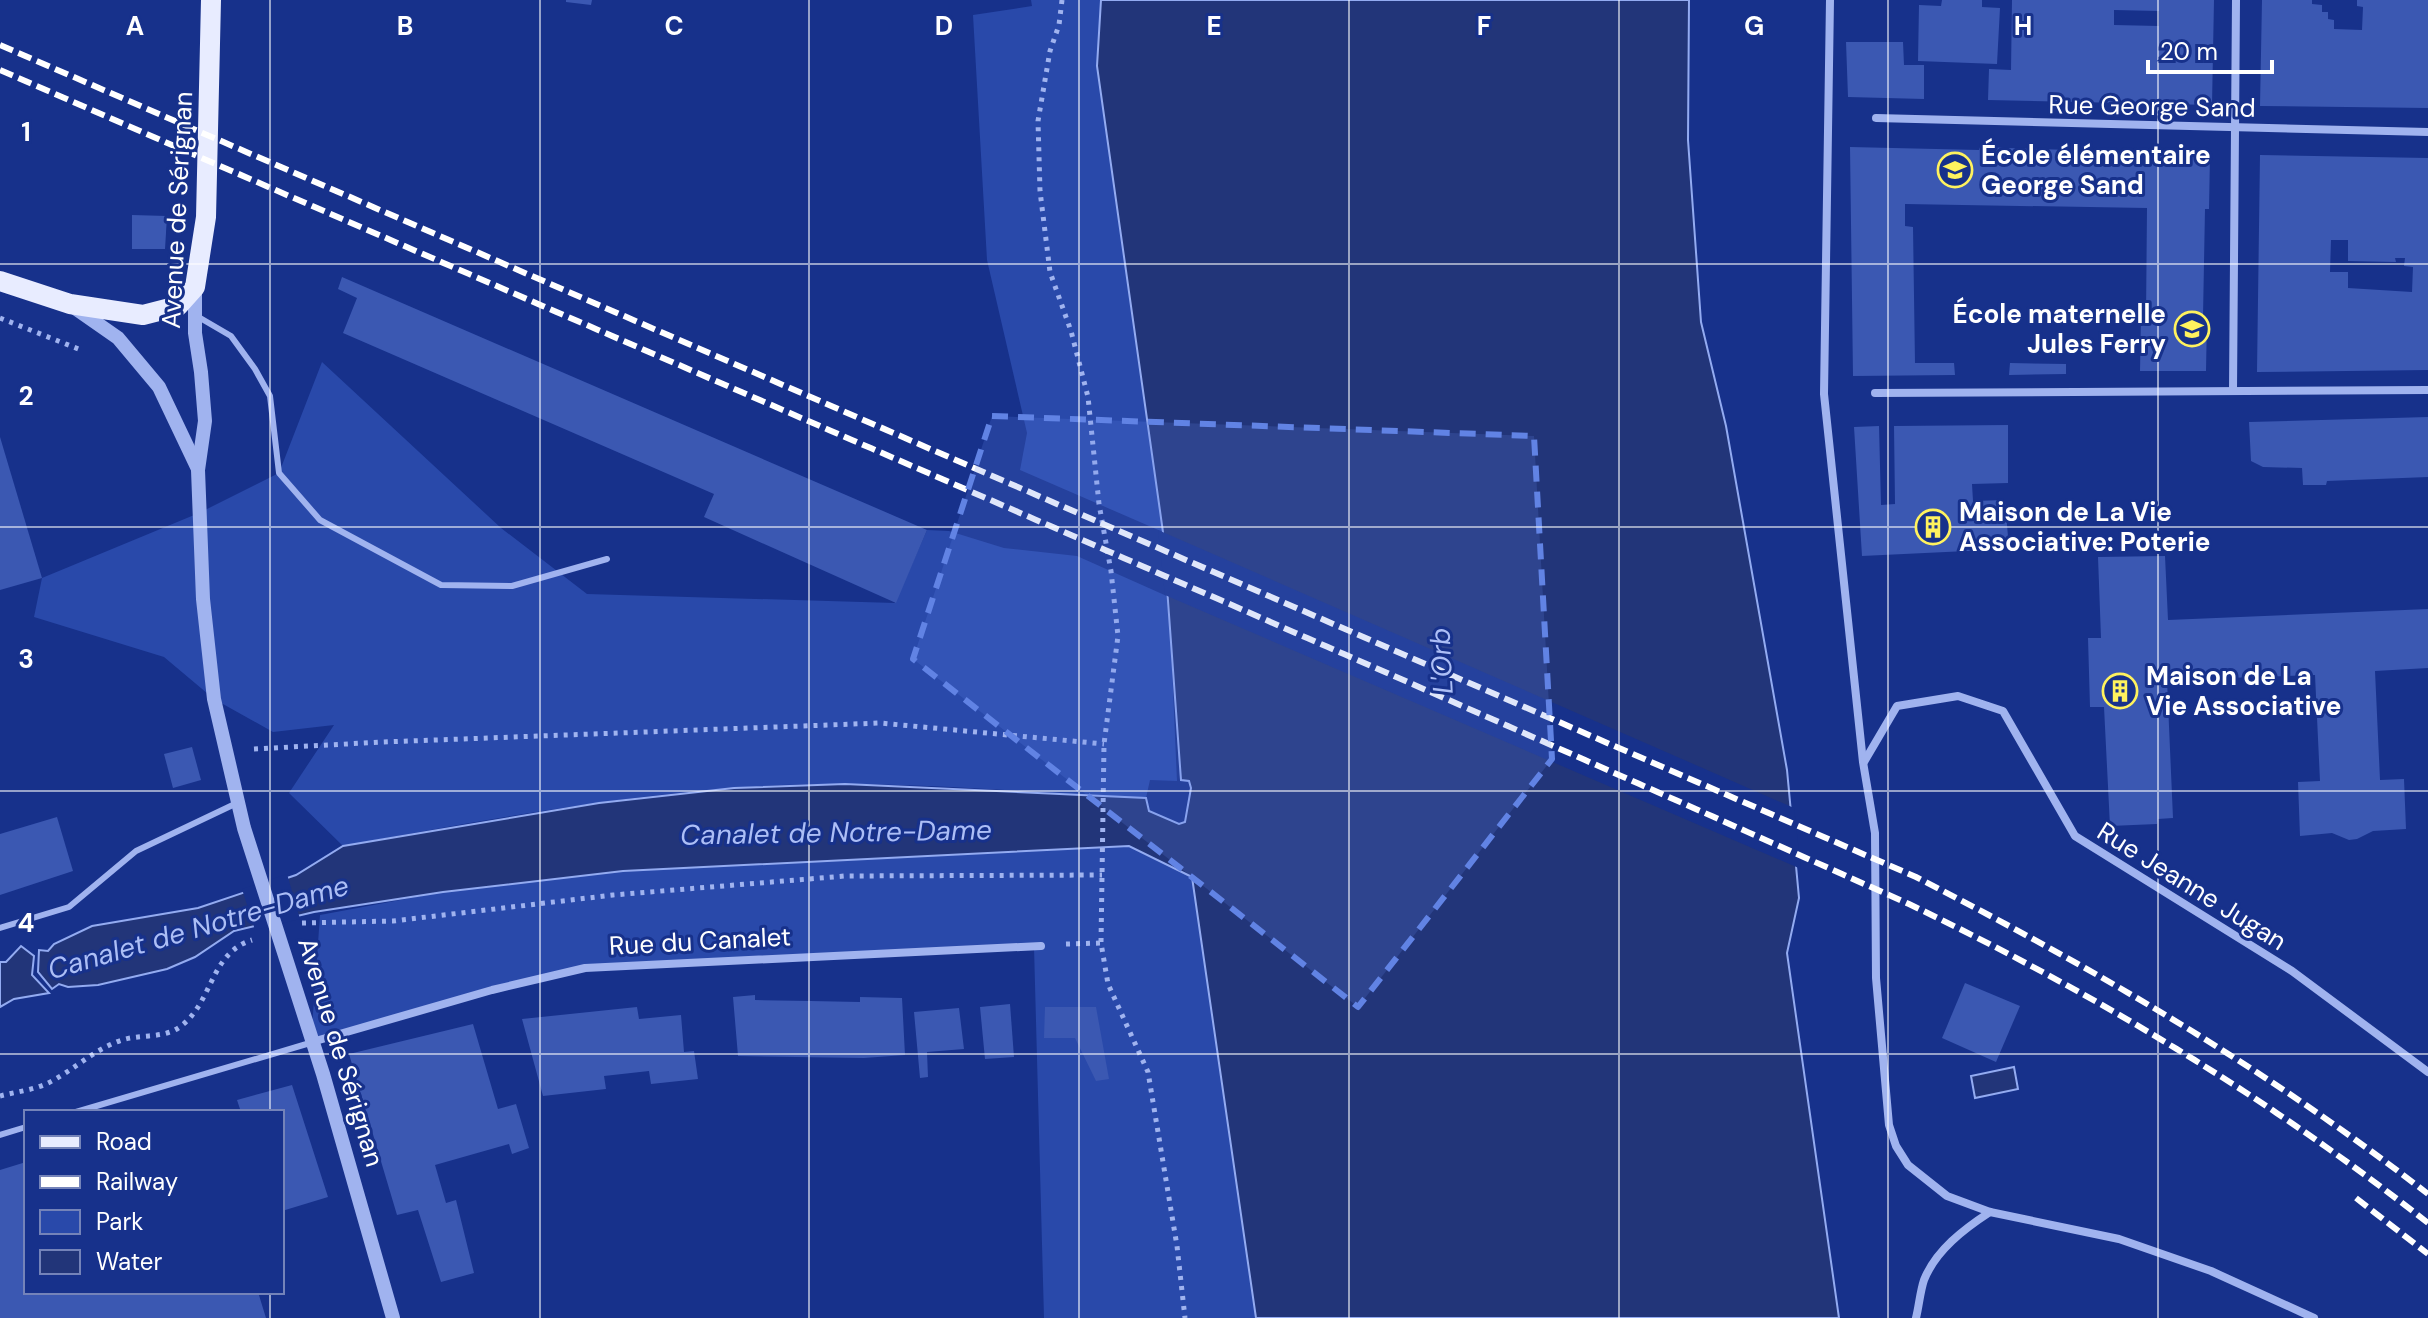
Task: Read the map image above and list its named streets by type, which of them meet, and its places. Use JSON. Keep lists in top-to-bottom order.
{
  "streets": {
    "main road": ["Avenue de Sérignan"],
    "street": ["Rue George Sand", "Rue Jeanne Jugan", "Rue du Canalet"]
  },
  "crossings": [
    ["Avenue de Sérignan", "Rue du Canalet"]
  ],
  "water": ["L'Orb", "Canalet de Notre-Dame"],
  "places": {
    "school or university": ["École élémentaire George Sand", "École maternelle Jules Ferry"],
    "building": ["Maison de La Vie Associative: Poterie", "Maison de La Vie Associative"]
  },
  "legend": [
    "Road",
    "Railway",
    "Park",
    "Water"
  ],
  "scale_bar": "20 m",
  "grid": {
    "columns": [
      "A",
      "B",
      "C",
      "D",
      "E",
      "F",
      "G",
      "H"
    ],
    "rows": [
      "1",
      "2",
      "3",
      "4"
    ]
  }
}
